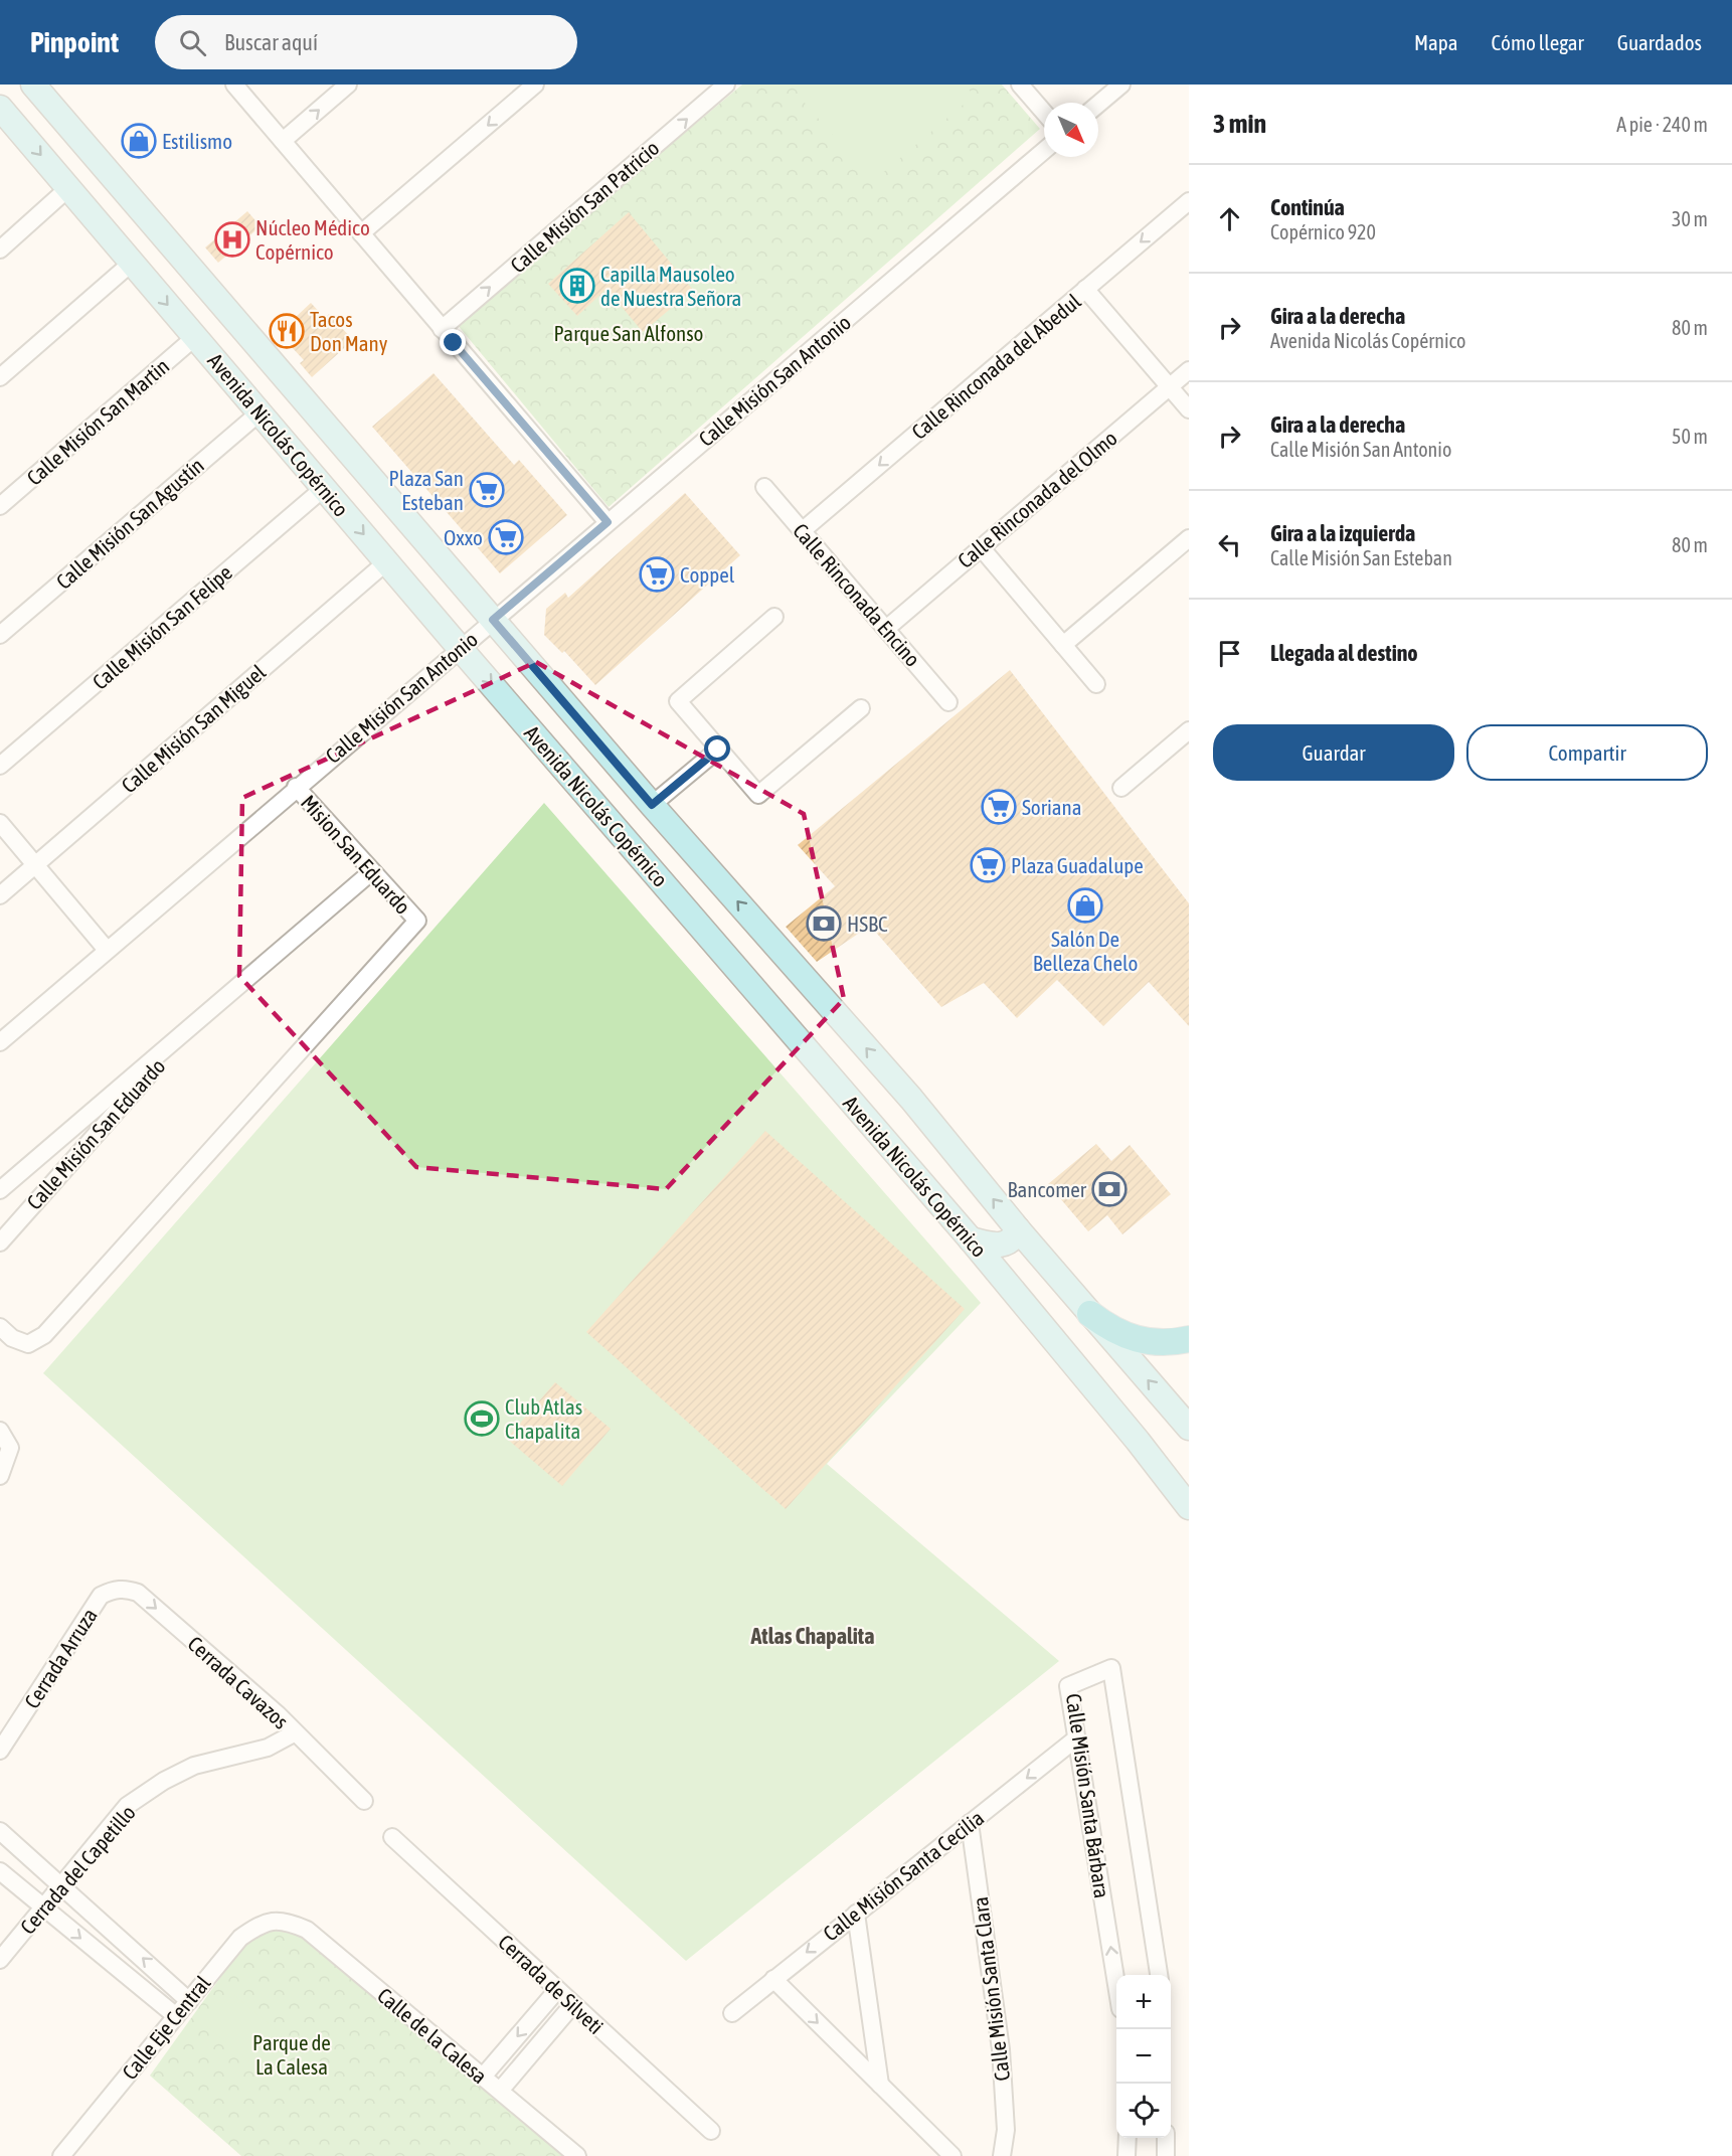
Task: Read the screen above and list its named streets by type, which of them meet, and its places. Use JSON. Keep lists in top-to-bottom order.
{
  "streets": {
    "street": [
      "Calle Misión San Patricio",
      "Calle Rinconada del Abedul",
      "Calle Misión San Antonio",
      "Calle Misión San Martin",
      "Avenida Nicolás Copérnico",
      "Calle Rinconada del Olmo",
      "Calle Misión San Agustín",
      "Calle Rinconada Encino",
      "Calle Misión San Felipe",
      "Calle Misión San Miguel",
      "Mision San Eduardo",
      "Calle Misión San Eduardo",
      "Cerrada Arruza",
      "Cerrada Cavazos",
      "Calle Misión Santa Bárbara",
      "Cerrada del Capetillo",
      "Calle Misión Santa Cecilia",
      "Cerrada de Silveti",
      "Calle Misión Santa Clara",
      "Calle Eje Central",
      "Calle de la Calesa"
    ]
  },
  "crossings": [
    ["Calle Rinconada del Abedul", "Calle Rinconada Encino"],
    ["Calle Misión San Antonio", "Avenida Nicolás Copérnico"],
    ["Calle Misión San Antonio", "Mision San Eduardo"],
    ["Calle Misión San Martin", "Avenida Nicolás Copérnico"],
    ["Avenida Nicolás Copérnico", "Calle Misión San Agustín"],
    ["Avenida Nicolás Copérnico", "Calle Misión San Felipe"],
    ["Avenida Nicolás Copérnico", "Calle Misión San Miguel"],
    ["Calle Rinconada del Olmo", "Calle Rinconada Encino"],
    ["Mision San Eduardo", "Calle Misión San Eduardo"],
    ["Cerrada Arruza", "Cerrada Cavazos"],
    ["Cerrada Cavazos", "Cerrada del Capetillo"],
    ["Calle Misión Santa Bárbara", "Calle Misión Santa Cecilia"],
    ["Calle Misión Santa Cecilia", "Calle Misión Santa Clara"],
    ["Calle Eje Central", "Calle de la Calesa"]
  ],
  "one_way": [
    "Calle Rinconada del Abedul",
    "Cerrada Cavazos",
    "Calle Misión Santa Bárbara",
    "Calle Misión Santa Cecilia"
  ],
  "districts": ["Atlas Chapalita"],
  "parks": ["Parque San Alfonso", "Parque de La Calesa"],
  "places": {
    "shop": ["Estilismo", "Salón De Belleza Chelo"],
    "hospital": ["Núcleo Médico Copérnico"],
    "building": ["Capilla Mausoleo de Nuestra Señora"],
    "restaurant": ["Tacos Don Many"],
    "supermarket": [
      "Plaza San Esteban",
      "Oxxo",
      "Coppel",
      "Soriana",
      "Plaza Guadalupe"
    ],
    "bank": ["HSBC", "Bancomer"],
    "sports": ["Club Atlas Chapalita"]
  },
  "north": "bottom right",
  "page": {
    "header": "Pinpoint",
    "search": "Buscar aquí",
    "nav": ["Mapa", "Cómo llegar", "Guardados"],
    "heading": ["3 min", "A pie · 240 m"],
    "list": [
      ["Continúa", "Copérnico 920", "30 m"],
      ["Gira a la derecha", "Avenida Nicolás Copérnico", "80 m"],
      ["Gira a la derecha", "Calle Misión San Antonio", "50 m"],
      ["Gira a la izquierda", "Calle Misión San Esteban", "80 m"],
      "Llegada al destino"
    ],
    "buttons": ["Guardar", "Compartir"],
    "map_buttons": ["+", "−"]
  }
}
